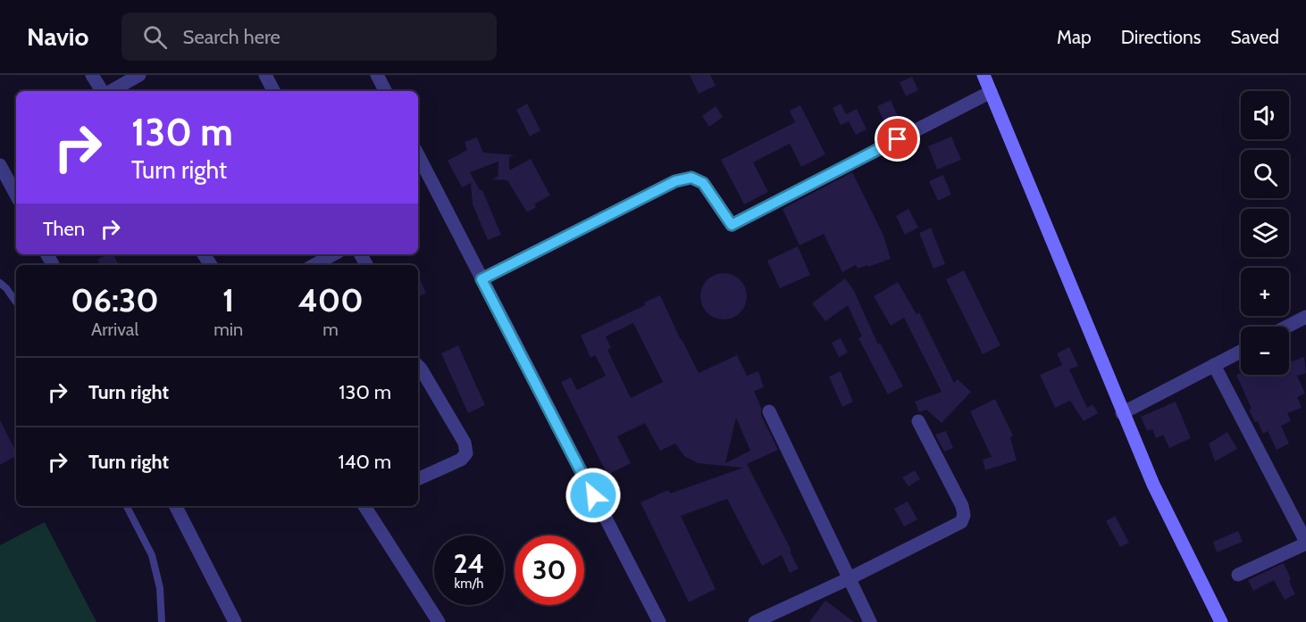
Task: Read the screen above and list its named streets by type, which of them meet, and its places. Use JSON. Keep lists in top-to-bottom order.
{
  "page": {
    "header": "Navio",
    "search": "Search here",
    "nav": ["Map", "Directions", "Saved"],
    "map_buttons": ["+", "−"],
    "turn": ["130 m", "Turn right"],
    "then": "Then",
    "eta": [
      "06:30",
      "Arrival",
      "1",
      "min",
      "400",
      "m"
    ],
    "list": [
      {
        "name": "Turn right",
        "value": "130 m"
      },
      {
        "name": "Turn right",
        "value": "140 m"
      }
    ],
    "speed": "24 km/h",
    "limit": "30"
  }
}
